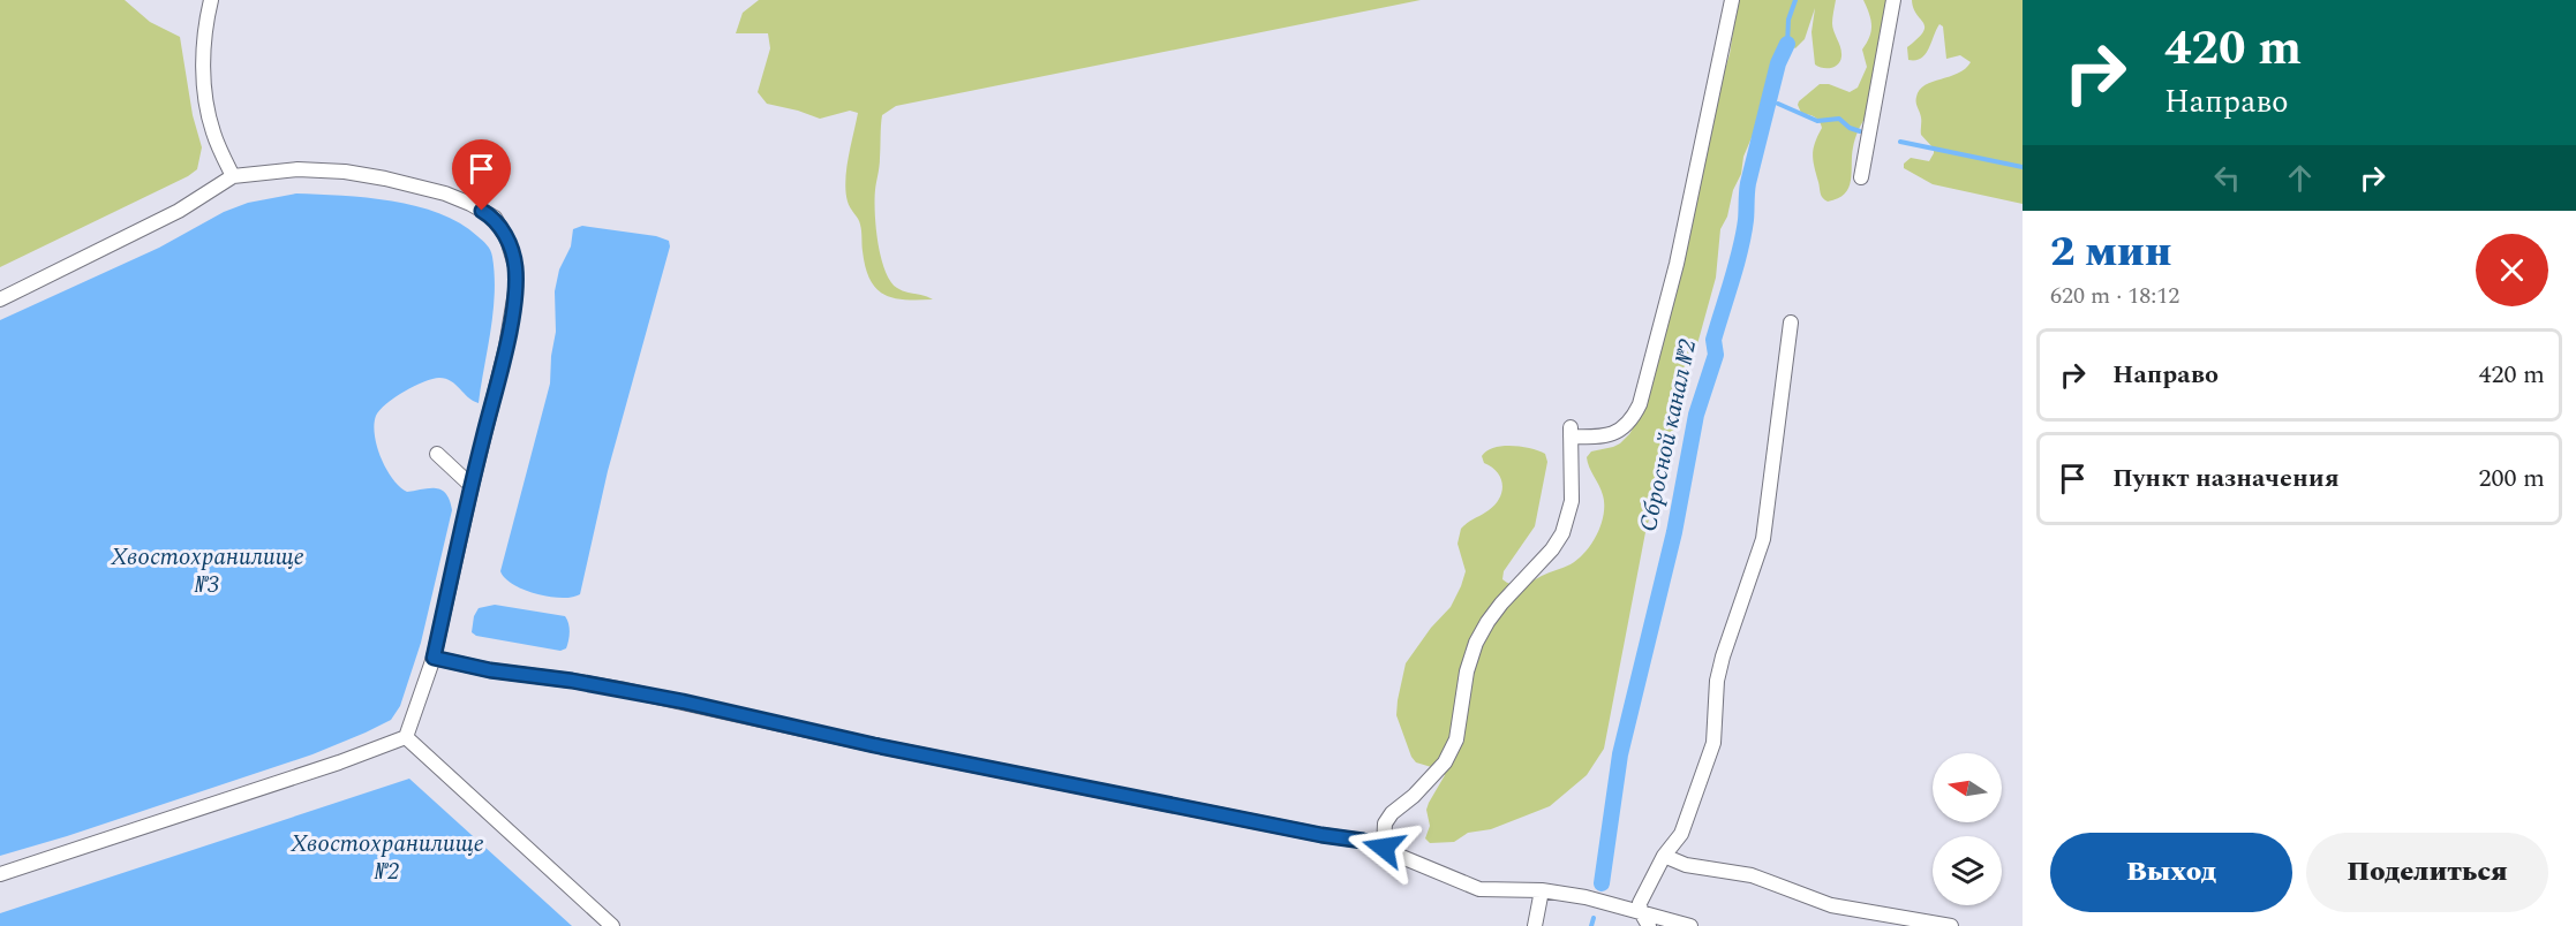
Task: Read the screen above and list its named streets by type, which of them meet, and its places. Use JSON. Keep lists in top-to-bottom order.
{
  "water": ["Сбросной канал №2", "Хвостохранилище №3", "Хвостохранилище №2"],
  "north": "left",
  "page": {
    "turn": ["420 m", "Направо"],
    "heading": ["2 мин", "620 m · 18:12"],
    "list": [
      {
        "name": "Направо",
        "value": "420 m"
      },
      {
        "name": "Пункт назначения",
        "value": "200 m"
      }
    ],
    "buttons": ["Выход", "Поделиться"]
  }
}
